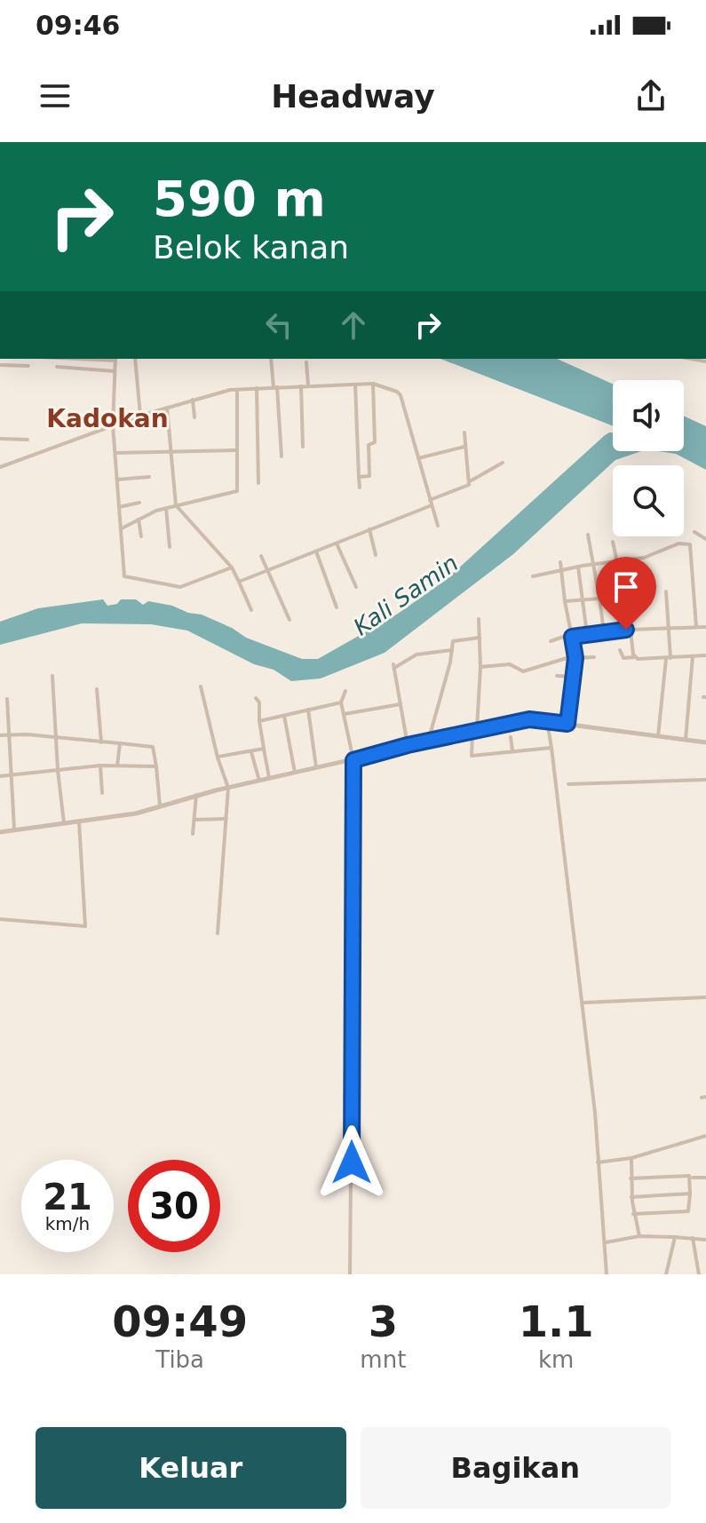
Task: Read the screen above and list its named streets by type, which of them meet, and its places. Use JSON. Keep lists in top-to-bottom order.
{
  "districts": ["Kadokan"],
  "water": ["Kali Samin"],
  "page": {
    "status": "09:46",
    "header": "Headway",
    "turn": ["590 m", "Belok kanan"],
    "speed": "21 km/h",
    "limit": "30",
    "eta": [
      "09:49",
      "Tiba",
      "3",
      "mnt",
      "1.1",
      "km"
    ],
    "buttons": ["Keluar", "Bagikan"]
  }
}
